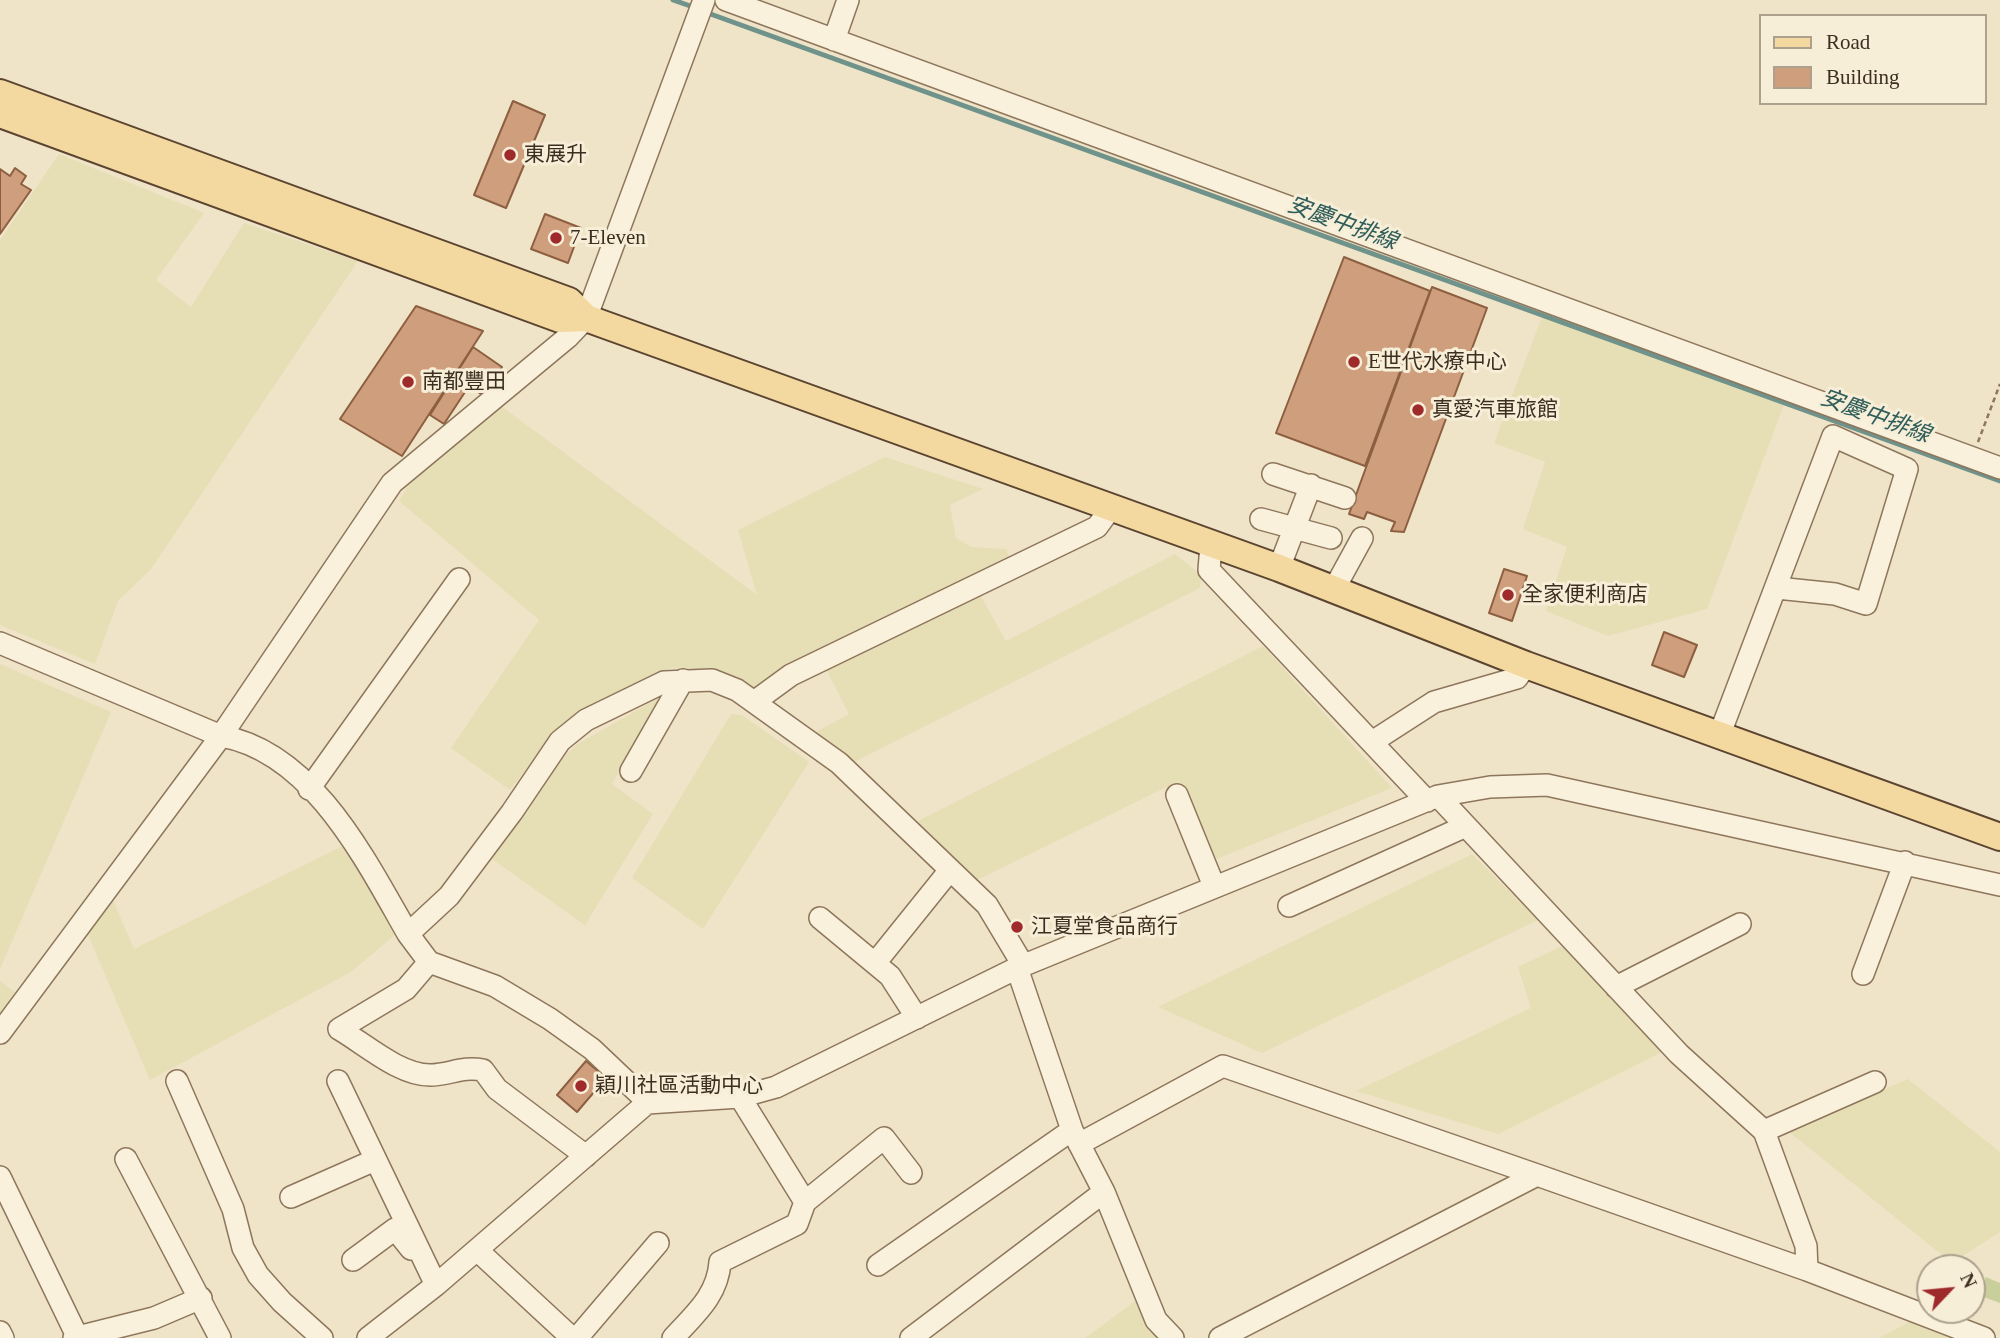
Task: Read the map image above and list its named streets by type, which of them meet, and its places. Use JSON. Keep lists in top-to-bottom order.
{
  "water": ["安慶中排線"],
  "places": [
    "東展升",
    "7-Eleven",
    "E世代水療中心",
    "南都豐田",
    "真愛汽車旅館",
    "全家便利商店",
    "江夏堂食品商行",
    "穎川社區活動中心"
  ],
  "legend": ["Road", "Building"],
  "north": "top right"
}
